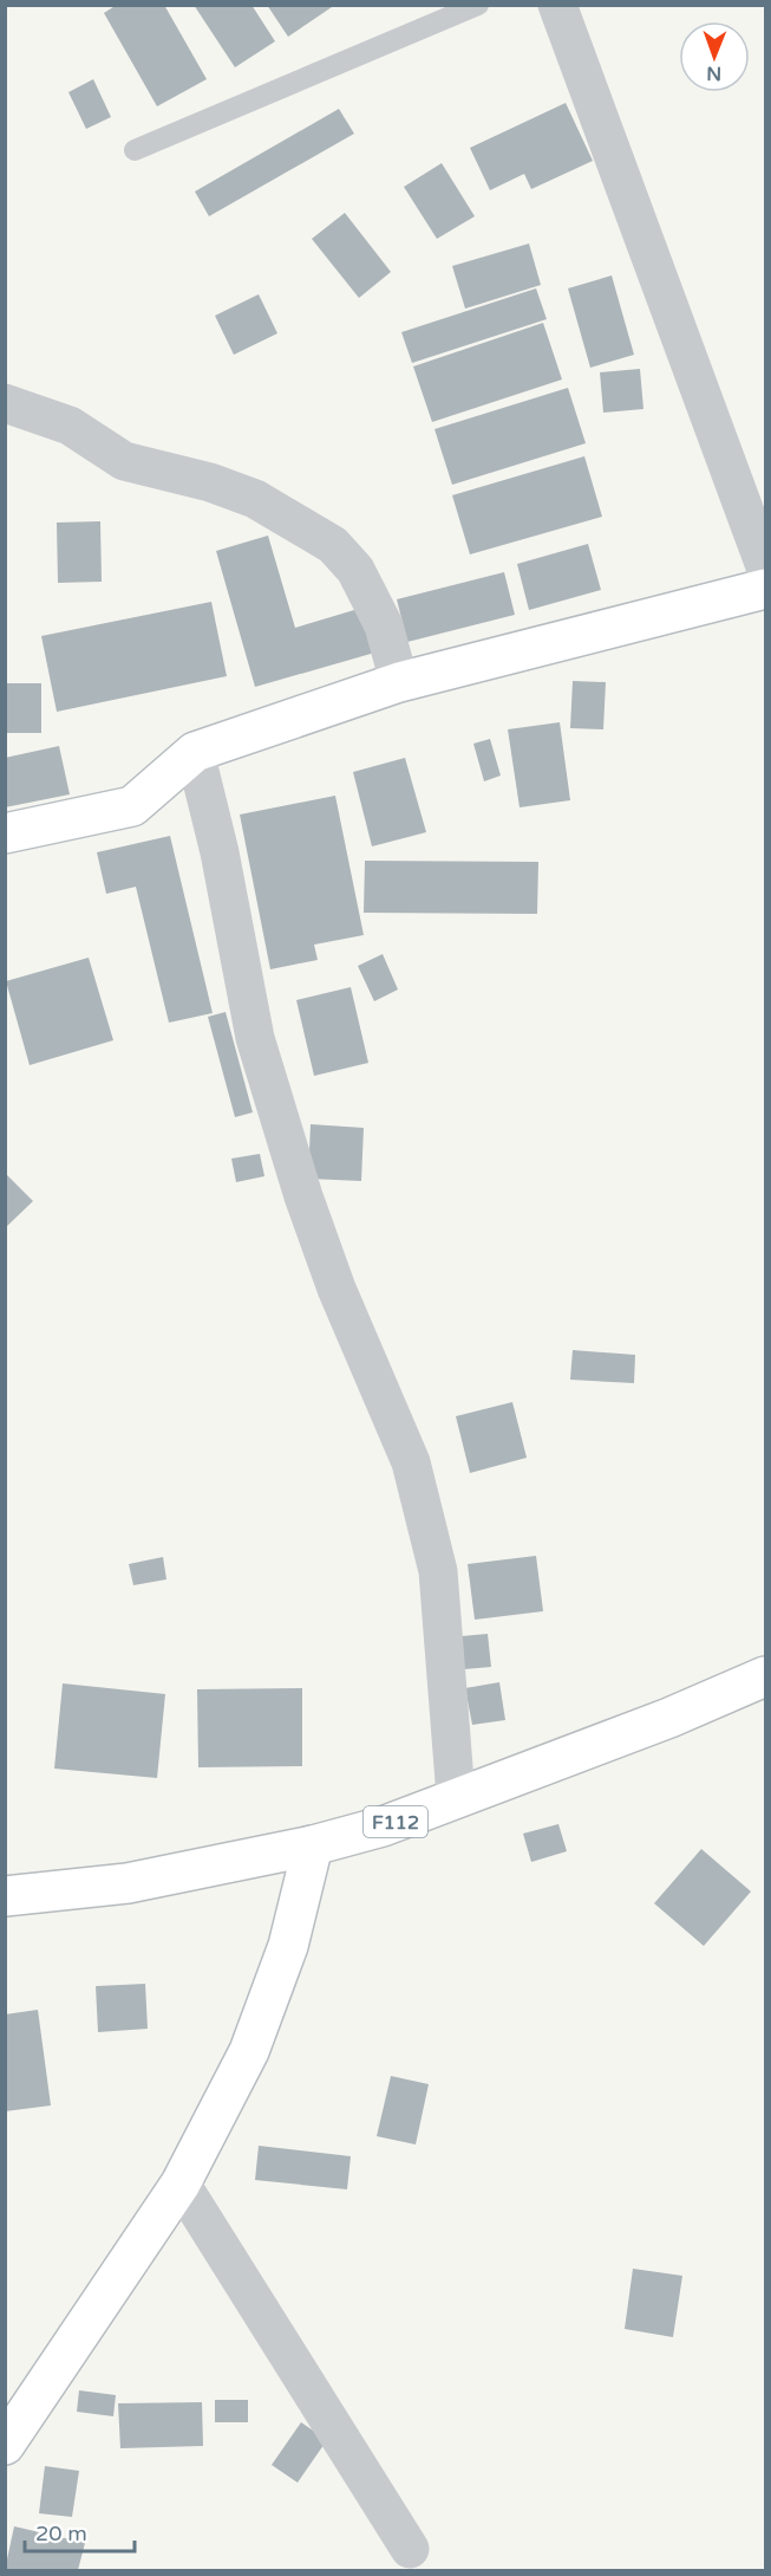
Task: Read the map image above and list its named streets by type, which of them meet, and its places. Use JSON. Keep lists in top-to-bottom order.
{
  "streets": {
    "street": ["F112"]
  },
  "scale_bar": "20 m",
  "north": "bottom"
}
